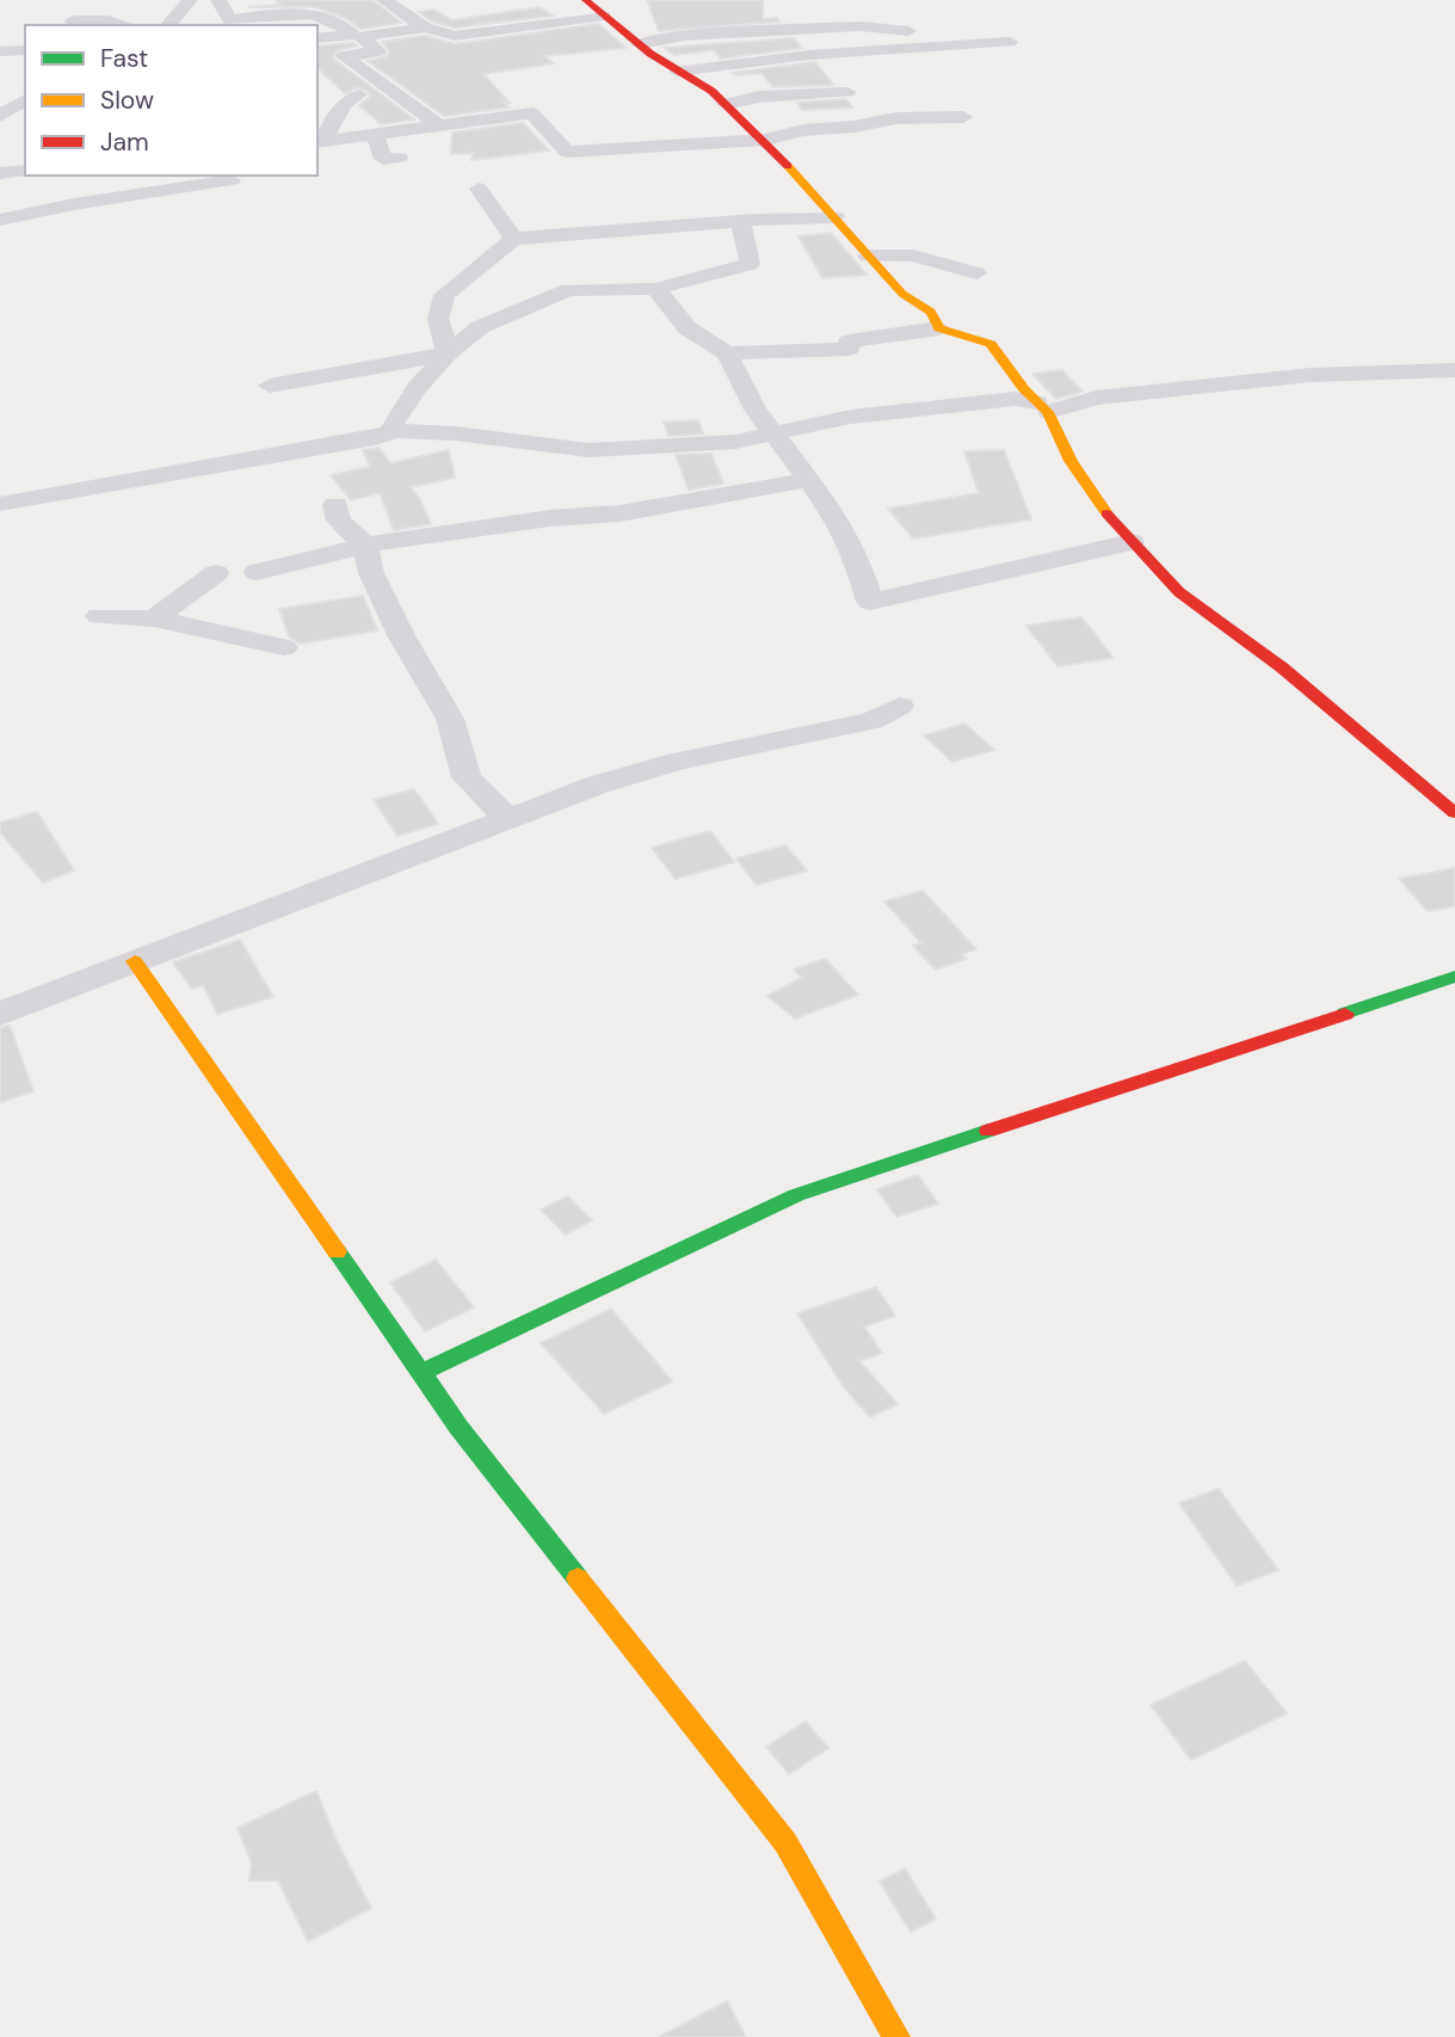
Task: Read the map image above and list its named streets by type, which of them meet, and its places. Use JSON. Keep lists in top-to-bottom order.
{
  "legend": ["Fast", "Slow", "Jam"]
}
